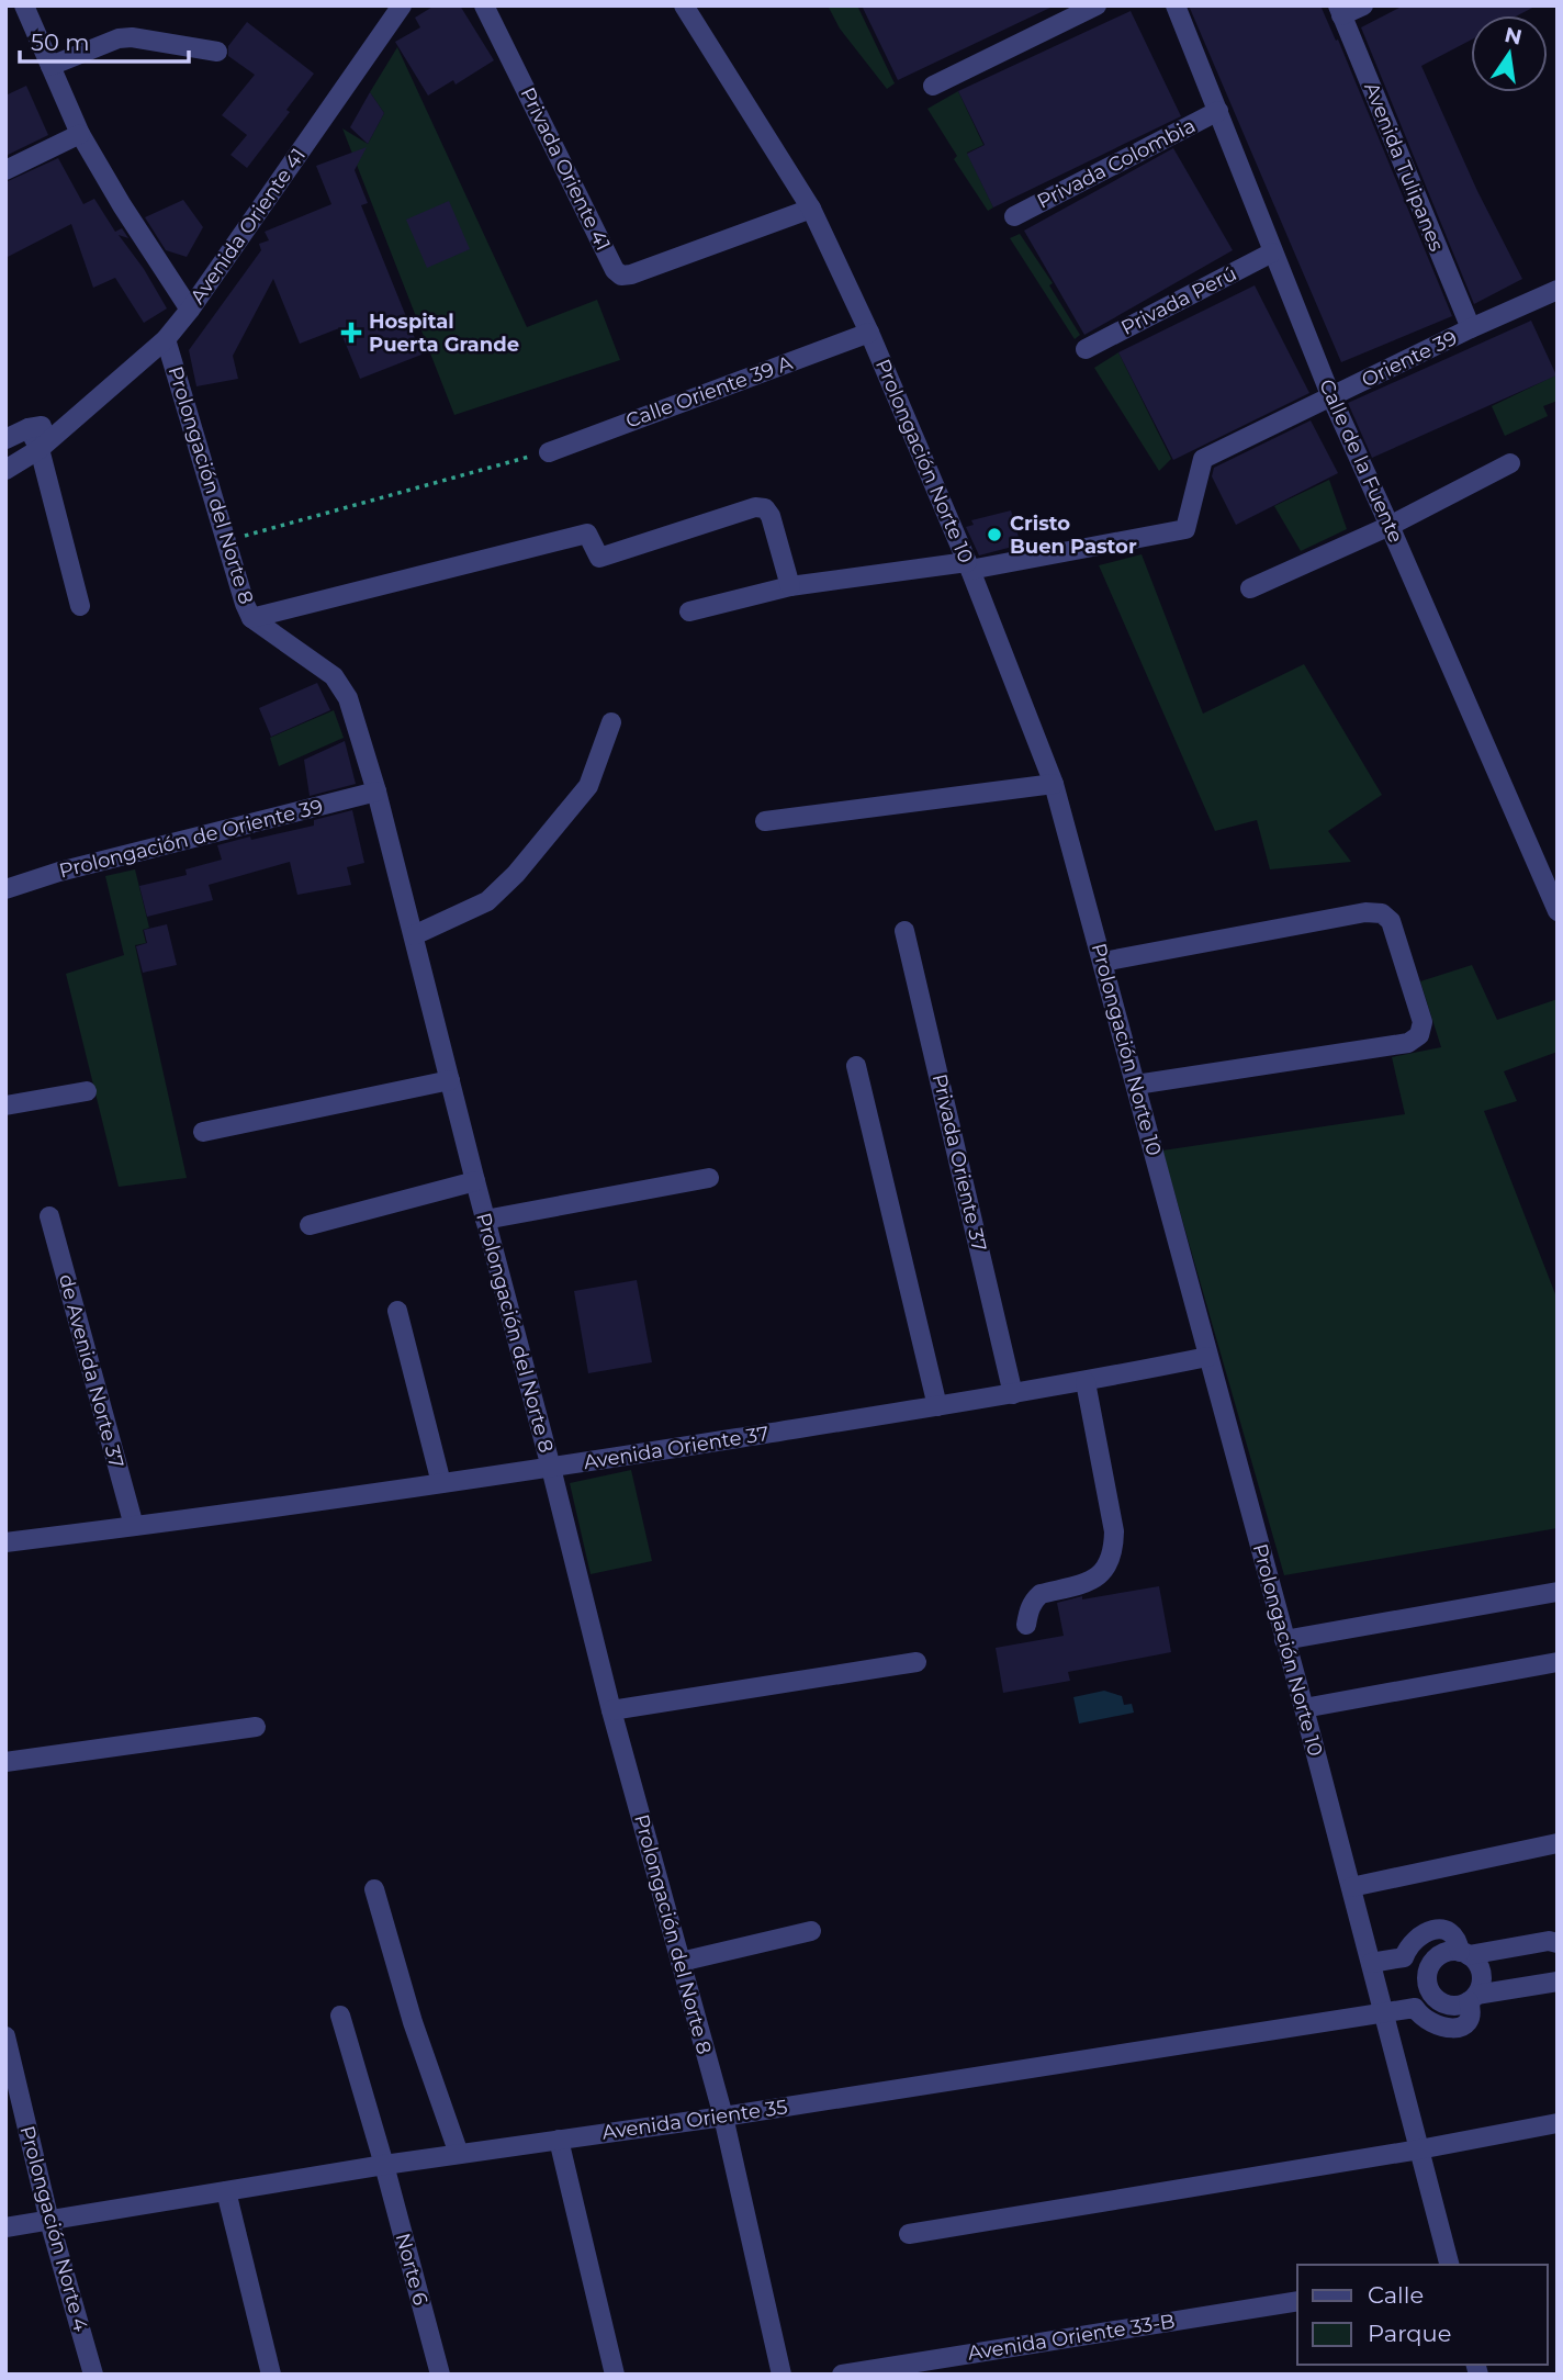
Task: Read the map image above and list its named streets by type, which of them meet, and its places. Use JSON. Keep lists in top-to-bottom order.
{
  "streets": {
    "street": [
      "Privada Colombia",
      "Avenida Tulipanes",
      "Privada Oriente 41",
      "Avenida Oriente 41",
      "Privada Perú",
      "Oriente 39",
      "Calle Oriente 39 A",
      "Prolongación Norte 10",
      "Calle de la Fuente",
      "Prolongación del Norte 8",
      "Prolongación de Oriente 39",
      "Privada Oriente 37",
      "de Avenida Norte 37",
      "Avenida Oriente 37",
      "Avenida Oriente 35",
      "Prolongación Norte 4",
      "Norte 6",
      "Avenida Oriente 33-B"
    ]
  },
  "crossings": [
    ["Privada Colombia", "Calle de la Fuente"],
    ["Avenida Tulipanes", "Oriente 39"],
    ["Privada Oriente 41", "Prolongación Norte 10"],
    ["Avenida Oriente 41", "Prolongación del Norte 8"],
    ["Privada Perú", "Calle de la Fuente"],
    ["Oriente 39", "Prolongación Norte 10"],
    ["Oriente 39", "Calle de la Fuente"],
    ["Calle Oriente 39 A", "Prolongación Norte 10"],
    ["Prolongación Norte 10", "Avenida Oriente 37"],
    ["Prolongación Norte 10", "Avenida Oriente 35"],
    ["Prolongación del Norte 8", "Prolongación de Oriente 39"],
    ["Prolongación del Norte 8", "Avenida Oriente 37"],
    ["Prolongación del Norte 8", "Avenida Oriente 35"],
    ["Privada Oriente 37", "Avenida Oriente 37"],
    ["de Avenida Norte 37", "Avenida Oriente 37"],
    ["Avenida Oriente 35", "Prolongación Norte 4"],
    ["Avenida Oriente 35", "Norte 6"]
  ],
  "places": {
    "health": ["Hospital Puerta Grande"],
    "other": ["Cristo Buen Pastor"]
  },
  "legend": ["Calle", "Parque"],
  "scale_bar": "50 m",
  "north": "top"
}
